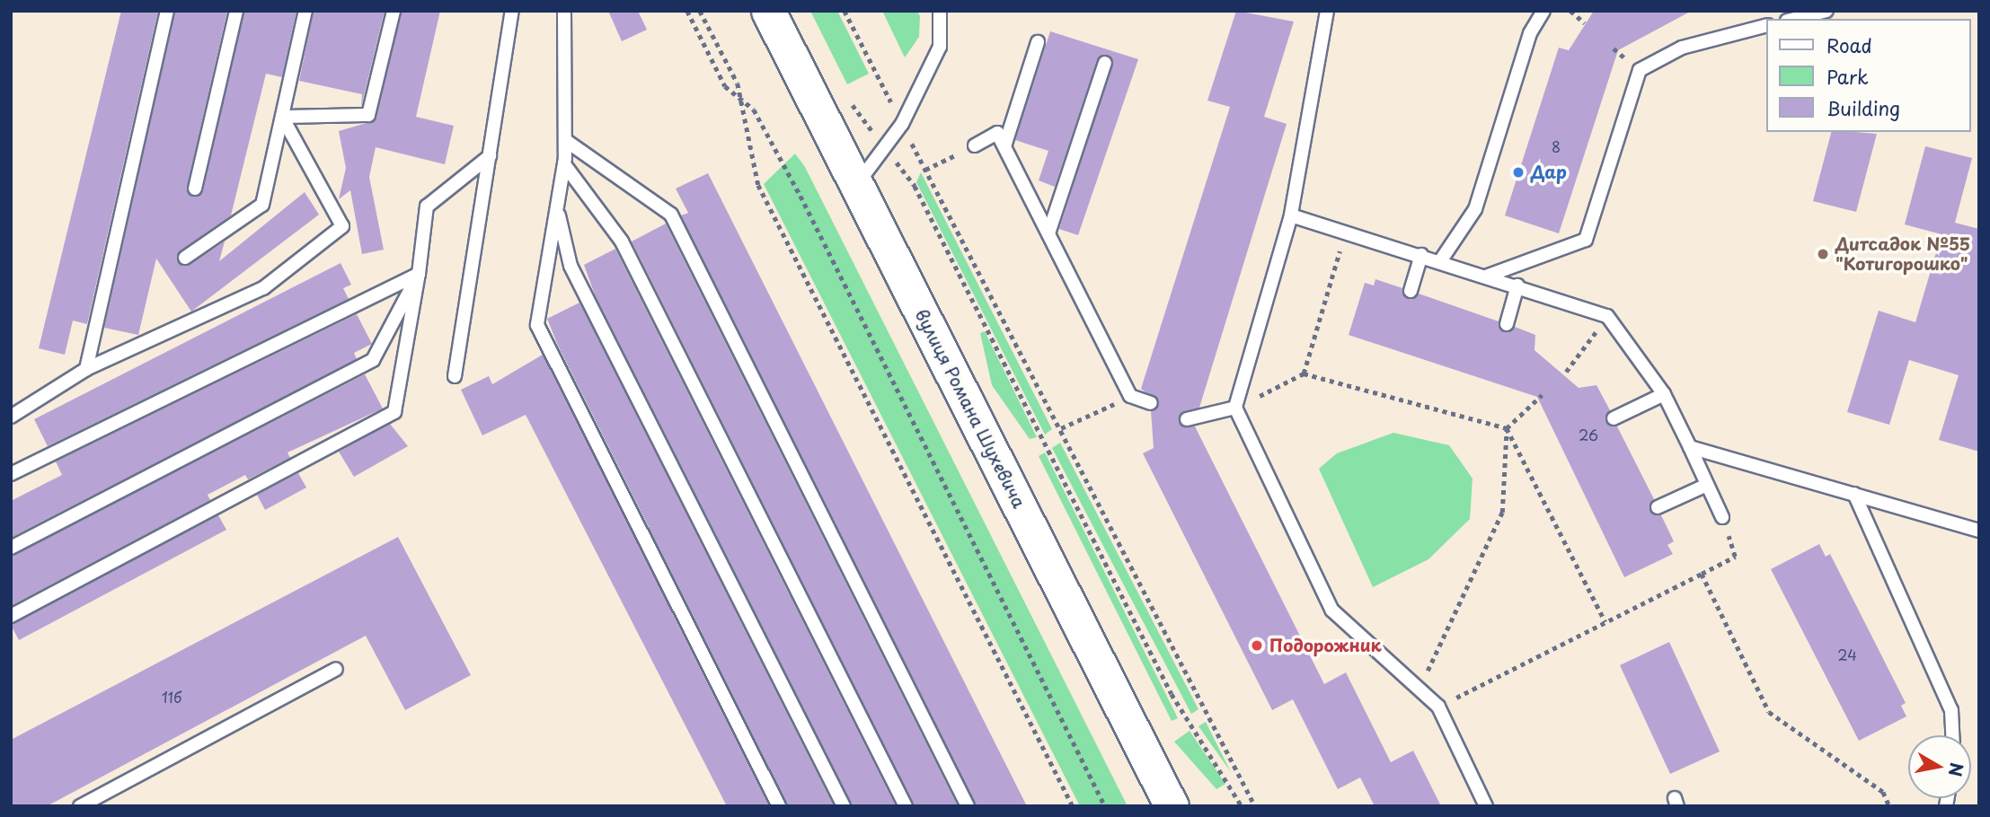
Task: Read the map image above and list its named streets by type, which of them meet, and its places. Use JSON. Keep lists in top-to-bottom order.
{
  "streets": {
    "main road": ["вулиця Романа Шухевича"]
  },
  "places": ["Дар", "Дитсадок №55 \"Котигорошко\"", "Подорожник"],
  "house_numbers": [
    "8",
    "26",
    "24",
    "11б"
  ],
  "legend": ["Road", "Park", "Building"],
  "north": "right"
}
